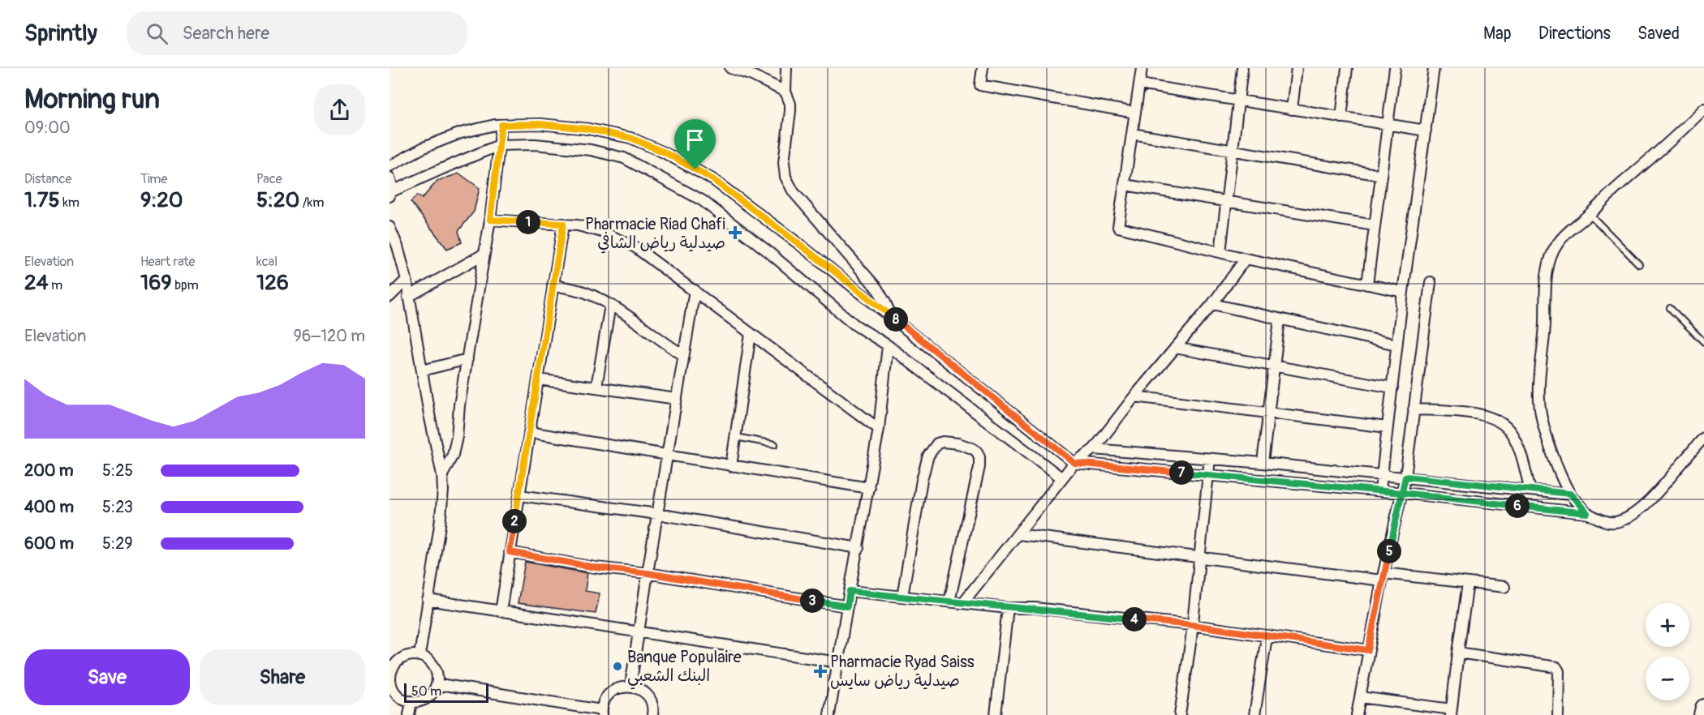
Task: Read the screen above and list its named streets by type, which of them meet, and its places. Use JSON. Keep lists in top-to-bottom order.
{
  "places": {
    "health": ["Pharmacie Riad Chafi صيدلية رياض الشافي", "Pharmacie Ryad Saiss صيدلية رياض سايس"],
    "other": ["Banque Populaire البنك الشعبي"]
  },
  "scale_bar": "50 m",
  "page": {
    "header": "Sprintly",
    "search": "Search here",
    "nav": ["Map", "Directions", "Saved"],
    "heading": ["Morning run", "09:00"],
    "stats": [
      ["Distance", "1.75 km"],
      ["Time", "9:20"],
      ["Pace", "5:20 /km"],
      ["Elevation", "24 m"],
      ["Heart rate", "169 bpm"],
      ["kcal", "126"]
    ],
    "pins": [
      "1",
      "8",
      "7",
      "6",
      "2",
      "5",
      "3",
      "4"
    ],
    "chart": ["Elevation", "96–120 m"],
    "list": [
      {
        "name": "200 m",
        "note": "5:25"
      },
      {
        "name": "400 m",
        "note": "5:23"
      },
      {
        "name": "600 m",
        "note": "5:29"
      }
    ],
    "map_buttons": ["+", "−"],
    "buttons": ["Save", "Share"],
    "scale": "50 m"
  }
}
